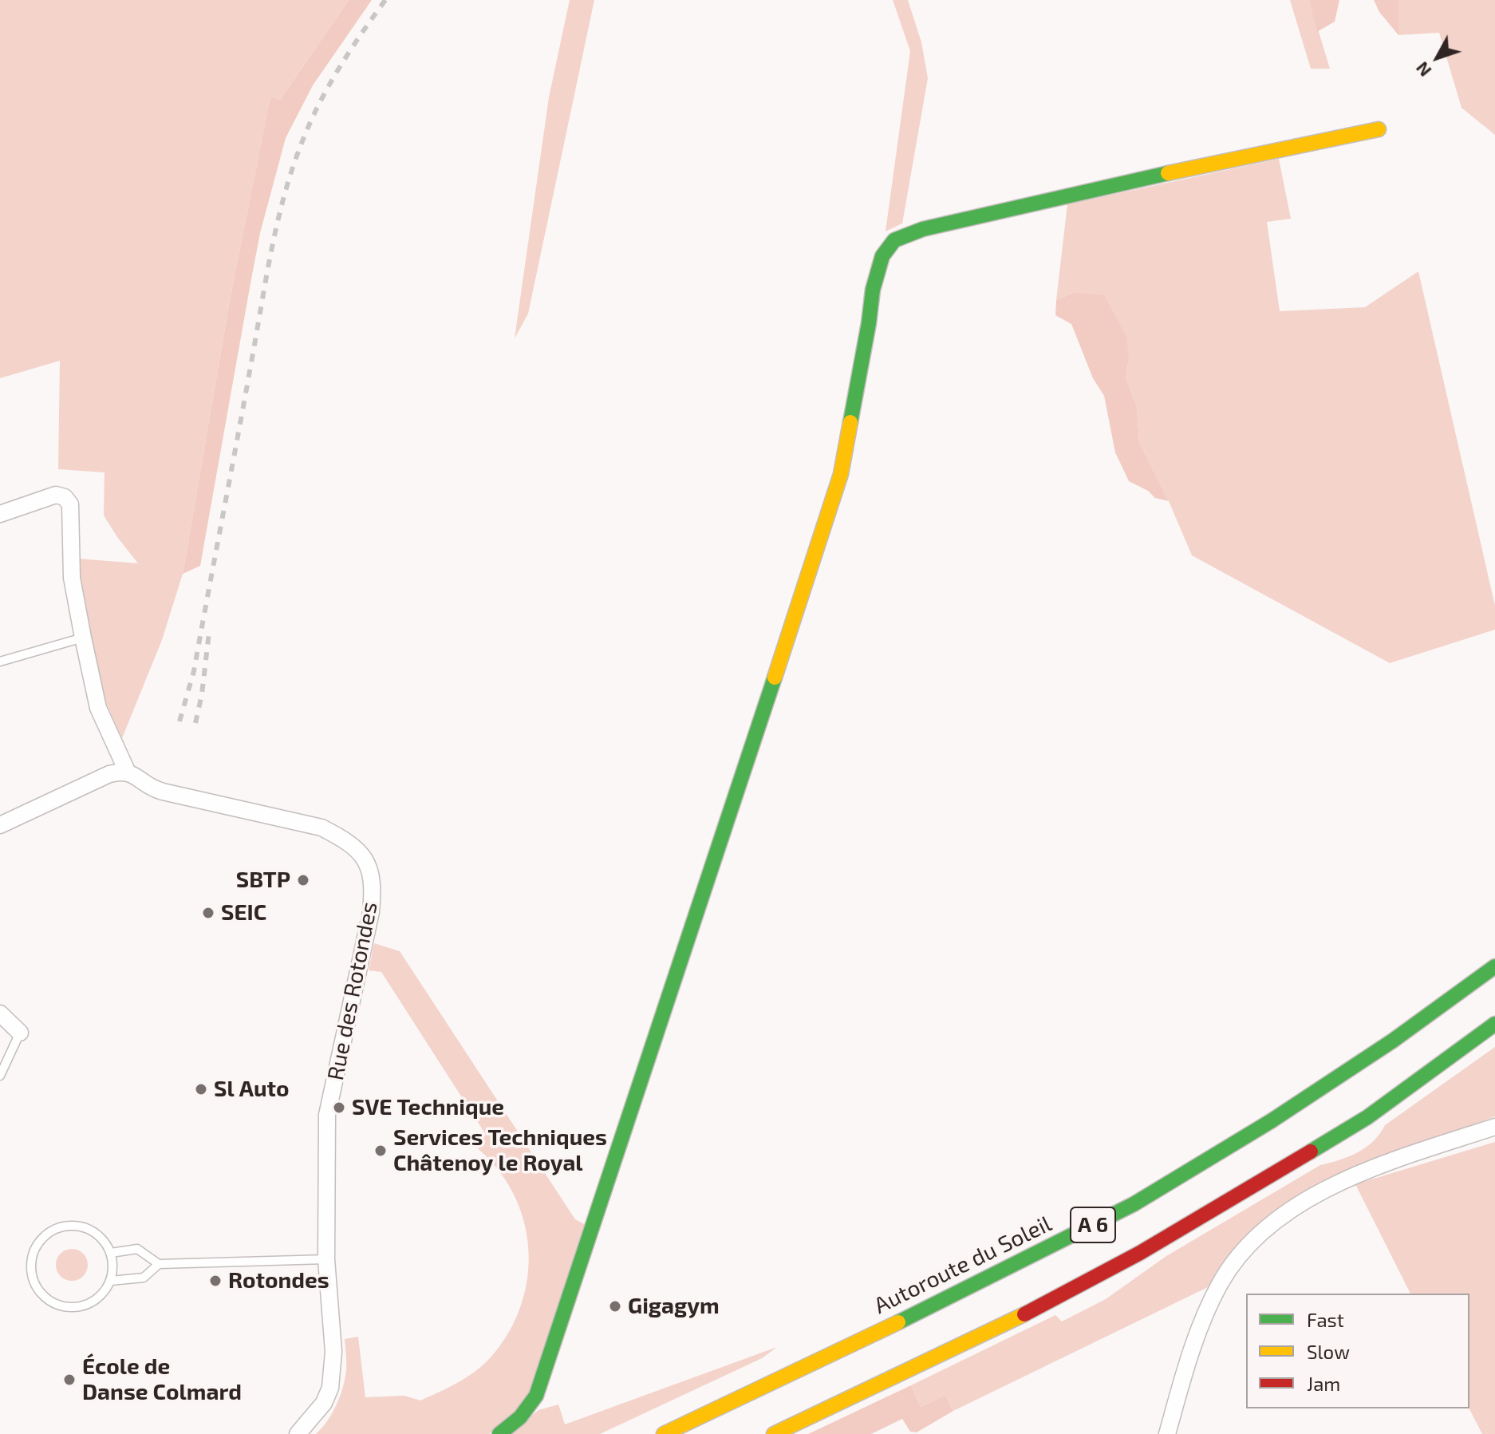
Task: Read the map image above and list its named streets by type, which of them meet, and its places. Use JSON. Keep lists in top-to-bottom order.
{
  "streets": {
    "main road": ["A 6", "Autoroute du Soleil"],
    "street": ["Rue des Rotondes"]
  },
  "places": [
    "SBTP",
    "SEIC",
    "Sl Auto",
    "SVE Technique",
    "Services Techniques Châtenoy le Royal",
    "Rotondes",
    "Gigagym",
    "École de Danse Colmard"
  ],
  "legend": ["Fast", "Slow", "Jam"],
  "north": "bottom left"
}
